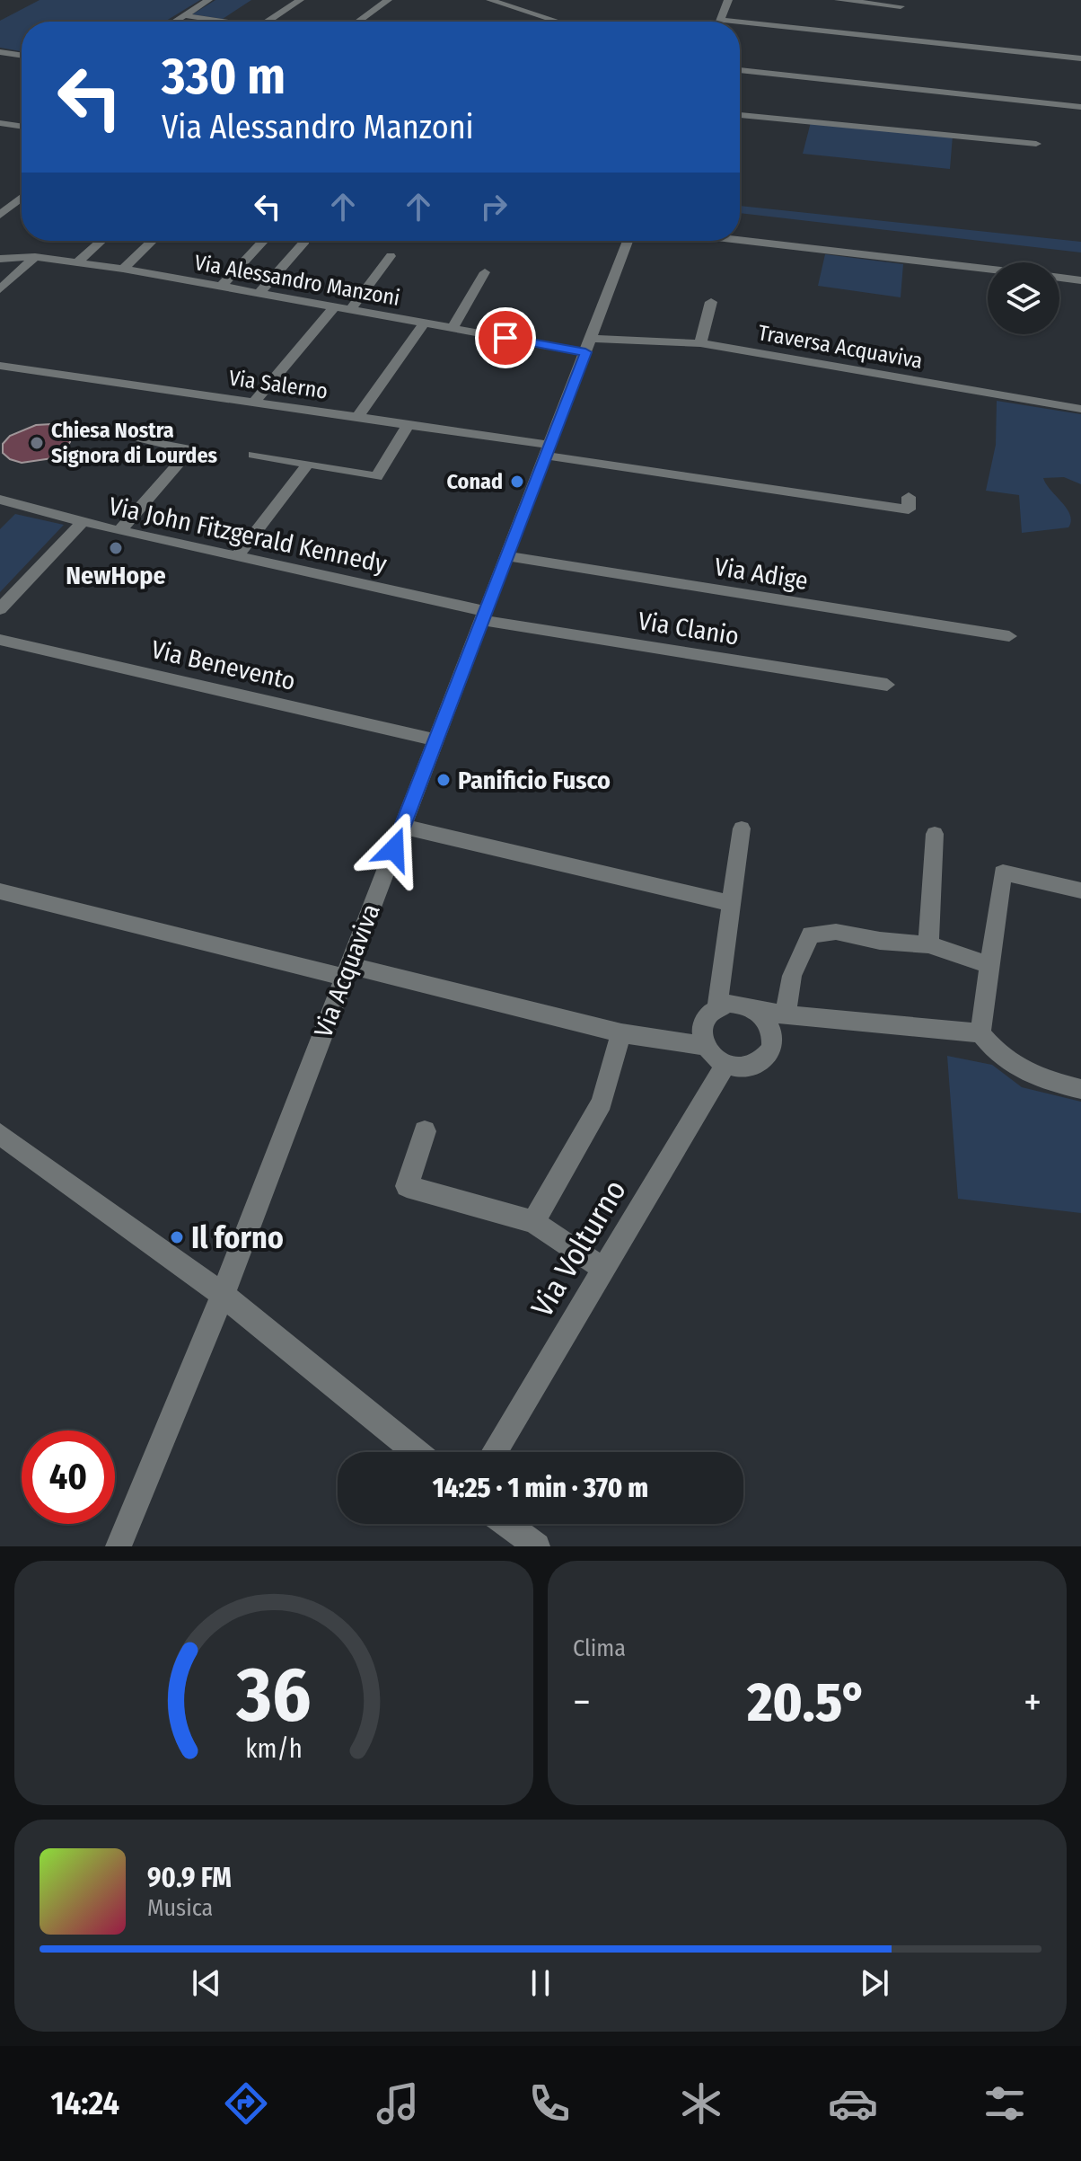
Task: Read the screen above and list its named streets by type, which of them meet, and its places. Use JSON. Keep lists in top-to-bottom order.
{
  "streets": {
    "street": [
      "Via Alessandro Manzoni",
      "Traversa Acquaviva",
      "Via Salerno",
      "Via John Fitzgerald Kennedy",
      "Via Adige",
      "Via Clanio",
      "Via Benevento",
      "Via Acquaviva",
      "Via Volturno"
    ]
  },
  "crossings": [
    ["Via Alessandro Manzoni", "Traversa Acquaviva"],
    ["Via Alessandro Manzoni", "Via Acquaviva"],
    ["Traversa Acquaviva", "Via Acquaviva"],
    ["Via Salerno", "Via Acquaviva"],
    ["Via John Fitzgerald Kennedy", "Via Clanio"],
    ["Via John Fitzgerald Kennedy", "Via Acquaviva"],
    ["Via Adige", "Via Acquaviva"],
    ["Via Clanio", "Via Acquaviva"],
    ["Via Benevento", "Via Acquaviva"]
  ],
  "places": [
    "Chiesa Nostra Signora di Lourdes",
    "Conad",
    "NewHope",
    "Panificio Fusco",
    "Il forno"
  ],
  "page": {
    "turn": ["330 m", "Via Alessandro Manzoni"],
    "limit": "40",
    "trip": "14:25 · 1 min · 370 m",
    "tile": "Clima",
    "heat": ["−", "20.5°", "+"],
    "song": ["90.9 FM", "Musica"],
    "tabs": "14:24",
    "gauge": ["36", "km/h"]
  }
}
